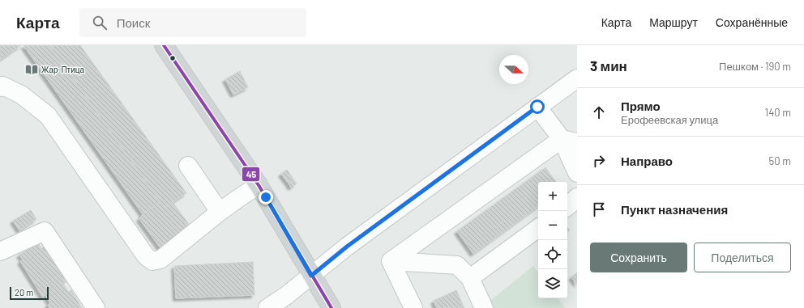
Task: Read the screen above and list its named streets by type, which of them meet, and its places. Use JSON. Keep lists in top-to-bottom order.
{
  "places": {
    "library": ["Жар-Птица"]
  },
  "lines": ["transit line 45"],
  "scale_bar": "20 m",
  "north": "right",
  "page": {
    "header": "Карта",
    "search": "Поиск",
    "nav": ["Карта", "Маршрут", "Сохранённые"],
    "heading": ["3 мин", "Пешком · 190 m"],
    "list": [
      ["Прямо", "Ерофеевская улица", "140 m"],
      ["Направо", "50 m"],
      "Пункт назначения"
    ],
    "map_buttons": ["+", "−"],
    "buttons": ["Сохранить", "Поделиться"],
    "scale": "20 m"
  }
}
